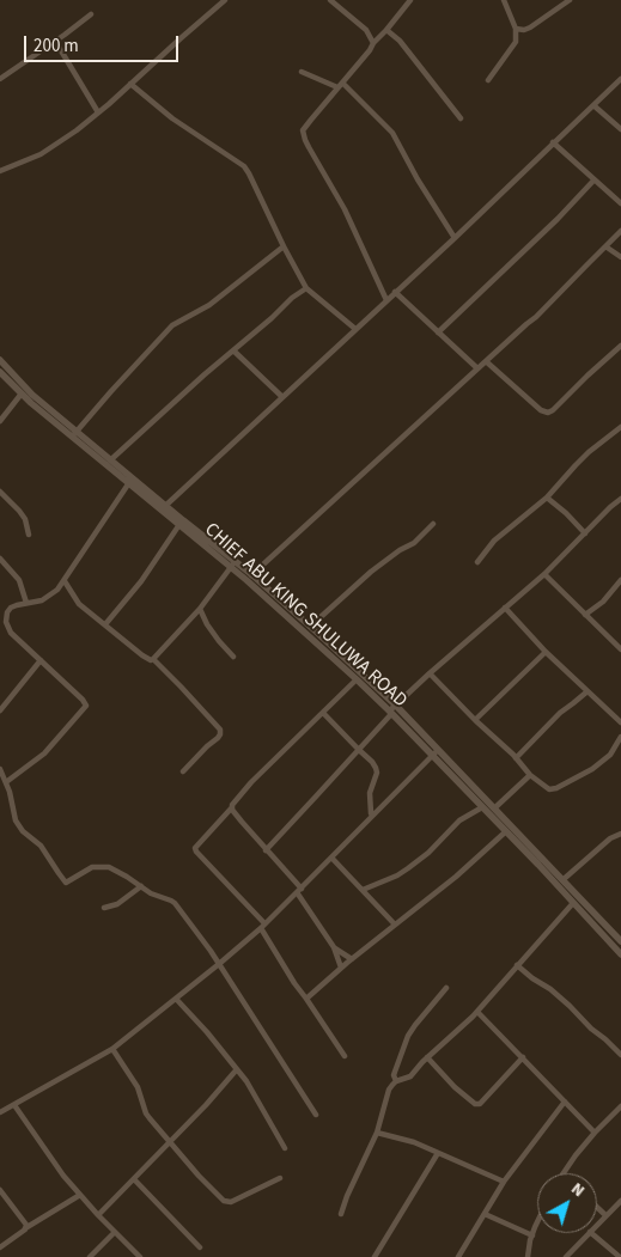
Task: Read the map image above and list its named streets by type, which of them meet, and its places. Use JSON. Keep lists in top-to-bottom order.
{
  "streets": {
    "street": ["CHIEF ABU KING SHULUWA ROAD"]
  },
  "scale_bar": "200 m",
  "north": "top right"
}
